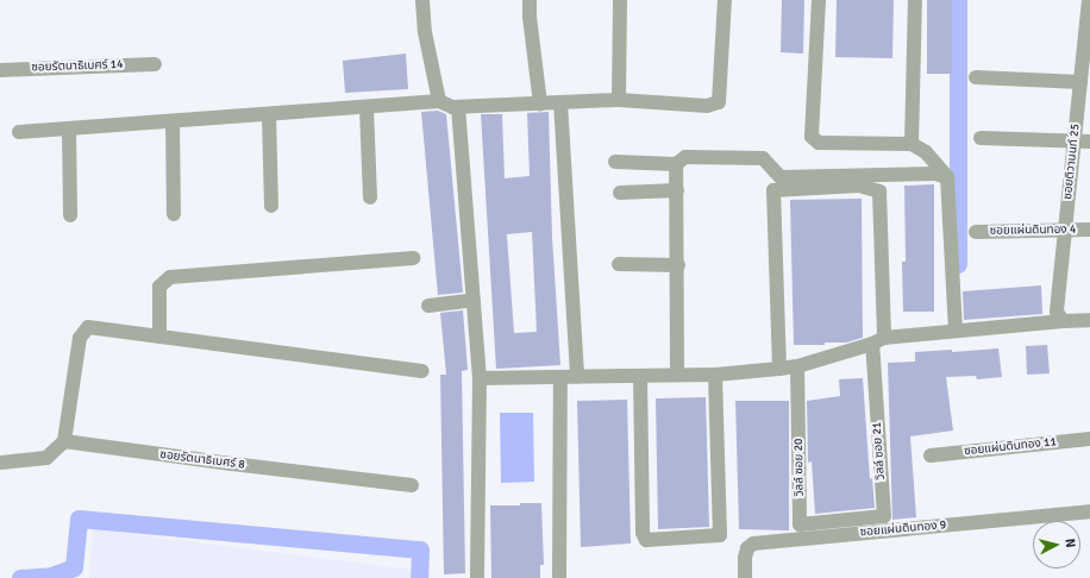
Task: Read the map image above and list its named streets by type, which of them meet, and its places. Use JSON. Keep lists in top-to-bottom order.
{
  "streets": {
    "street": [
      "ซอยรัตนาธิเบศร์ 14",
      "ซอยติวานนท์ 25",
      "ซอยแผ่นดินทอง 4",
      "ซอยแผ่นดินทอง 11",
      "วิลล์ ซอย 21",
      "ซอยรัตนาธิเบศร์ 8",
      "วิลล์ ซอย 20",
      "ซอยแผ่นดินทอง 9"
    ]
  },
  "crossings": [
    ["ซอยติวานนท์ 25", "ซอยแผ่นดินทอง 4"],
    ["วิลล์ ซอย 21", "วิลล์ ซอย 20"]
  ],
  "north": "right"
}
